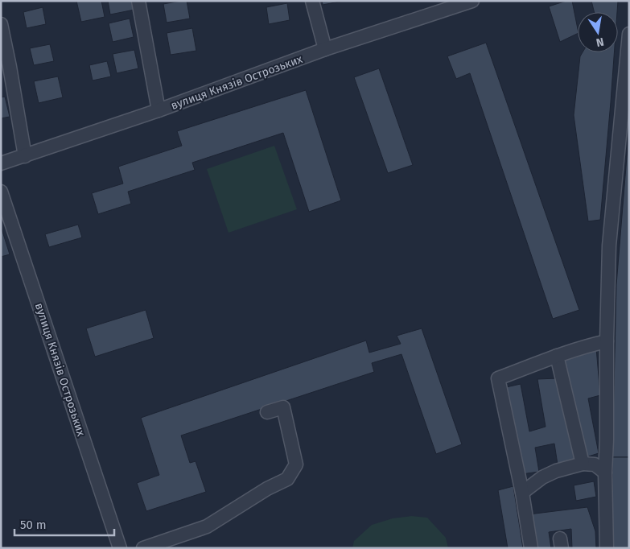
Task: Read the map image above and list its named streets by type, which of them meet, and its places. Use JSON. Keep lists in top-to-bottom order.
{
  "streets": {
    "street": ["вулиця Князів Острозьких"]
  },
  "scale_bar": "50 m",
  "north": "bottom"
}
